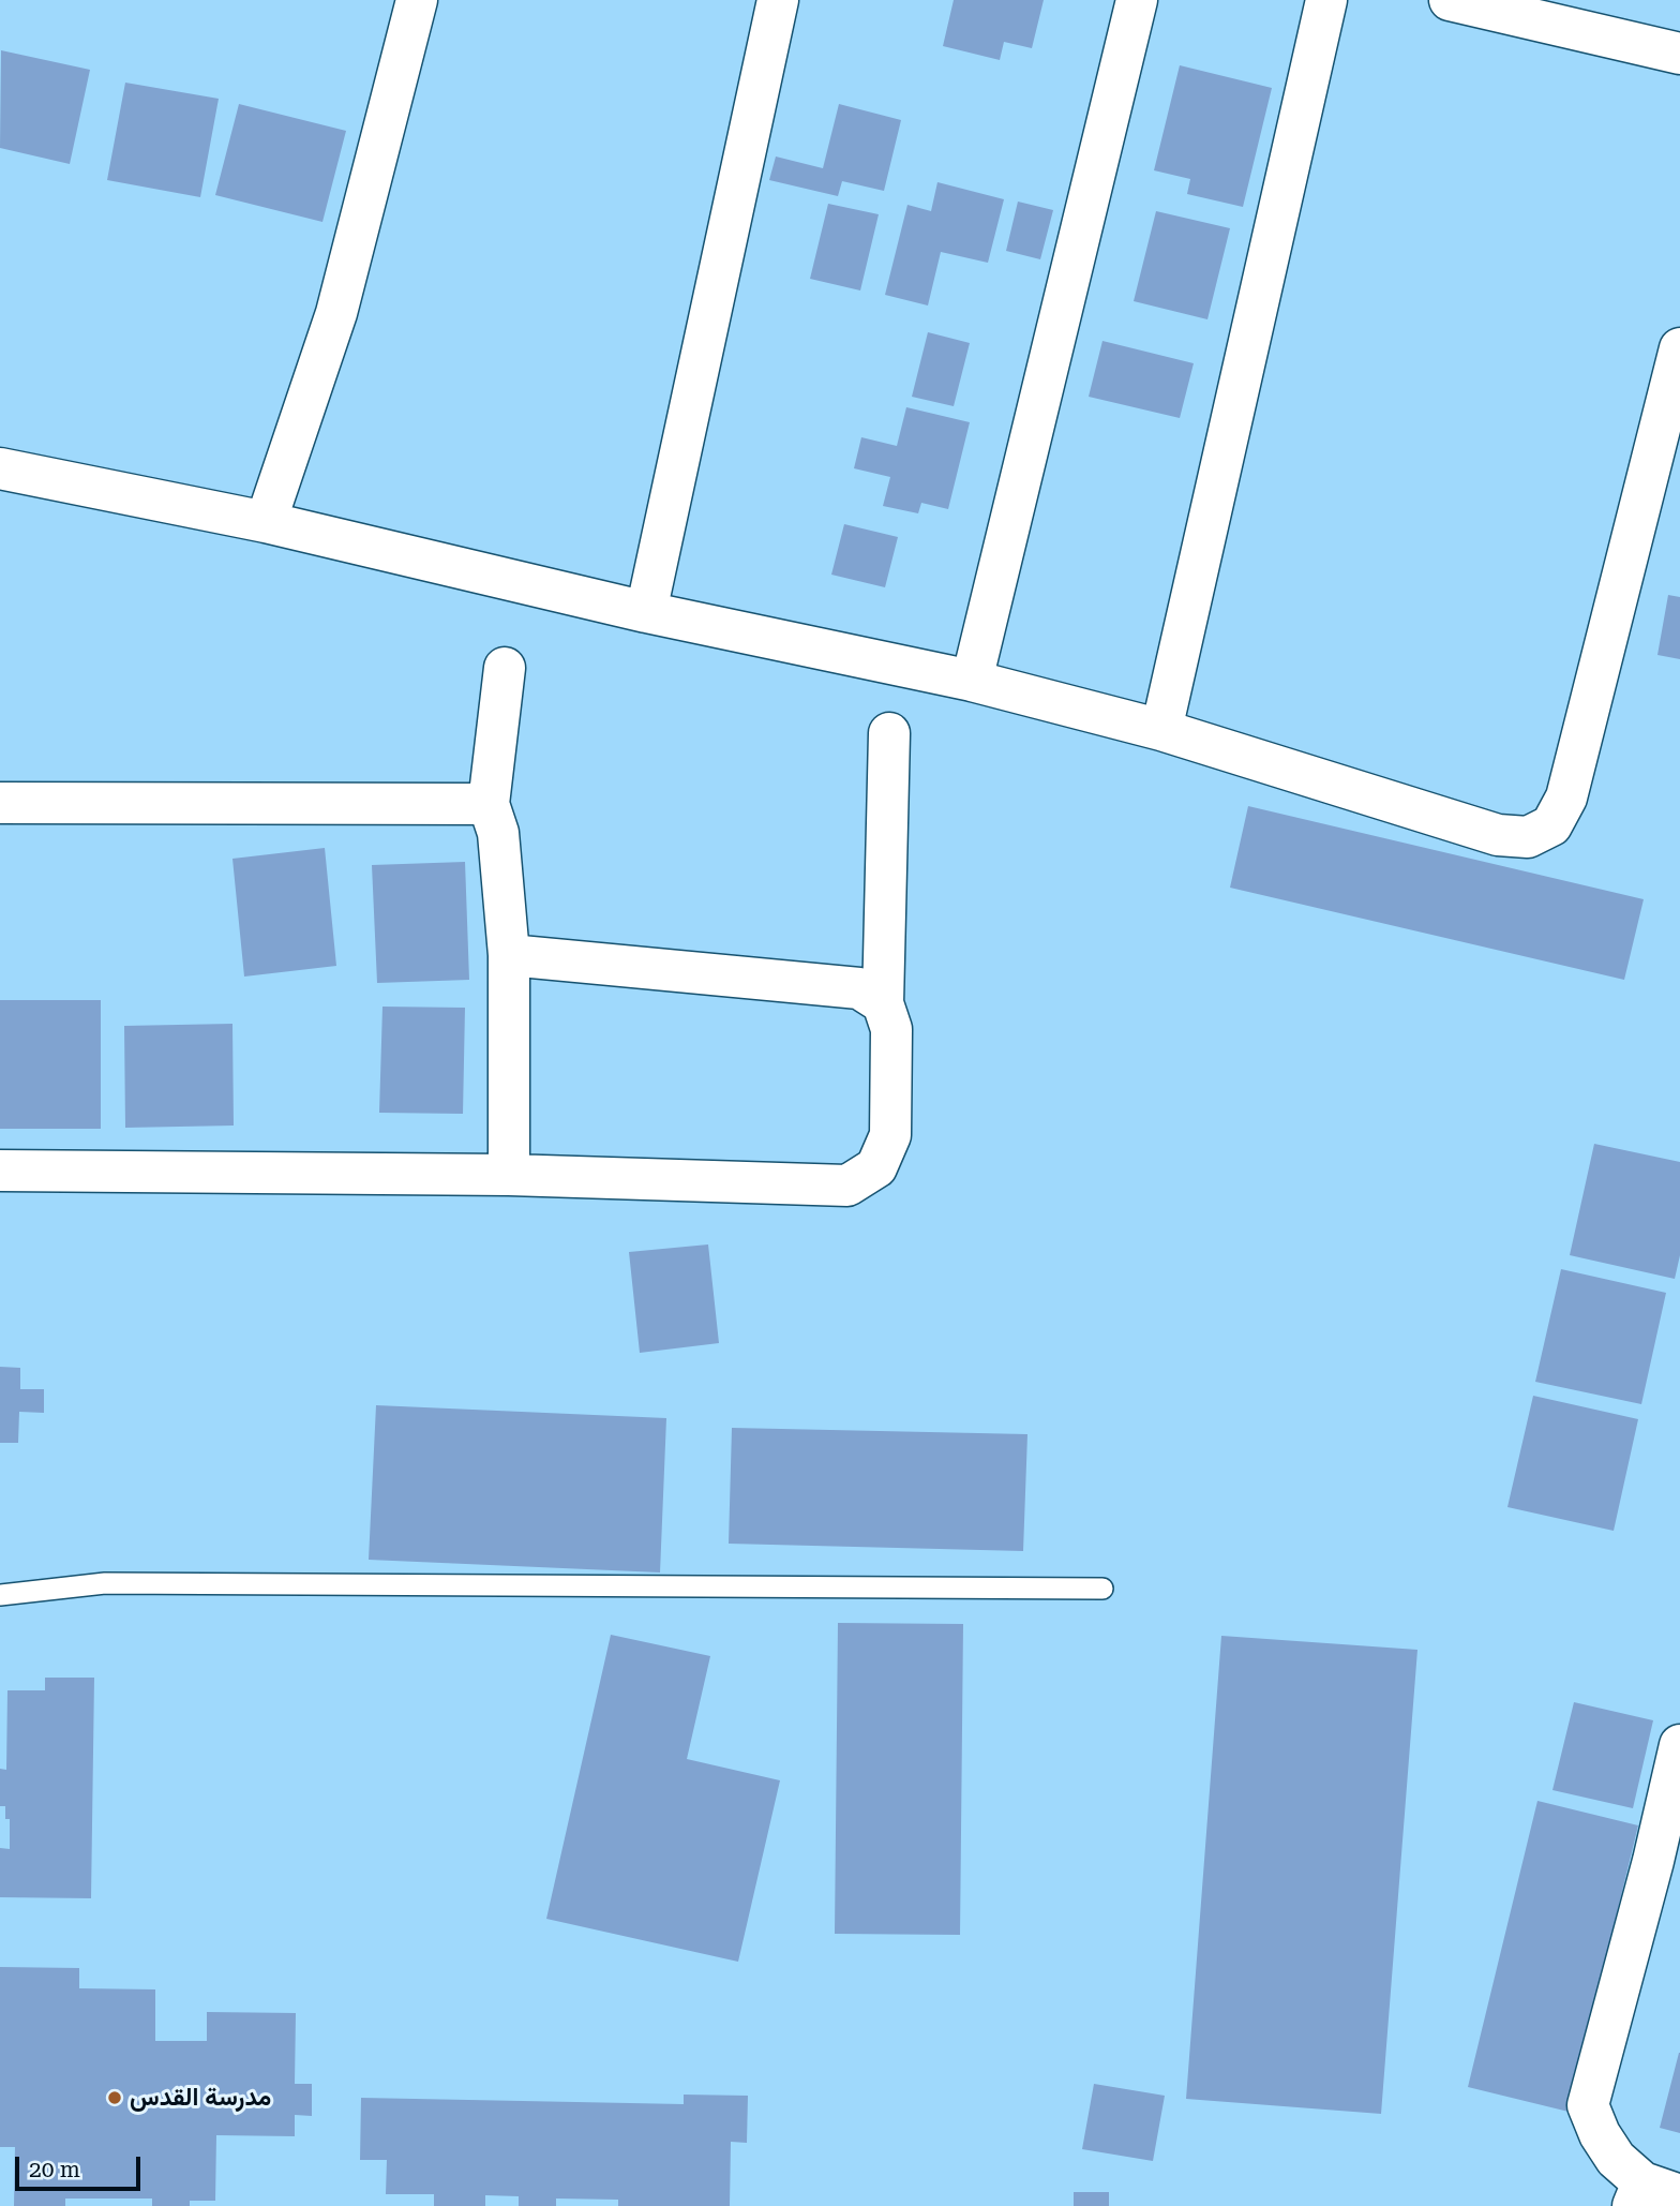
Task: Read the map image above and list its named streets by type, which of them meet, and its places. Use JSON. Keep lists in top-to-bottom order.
{
  "places": ["مدرسة القدس"],
  "scale_bar": "20 m"
}
